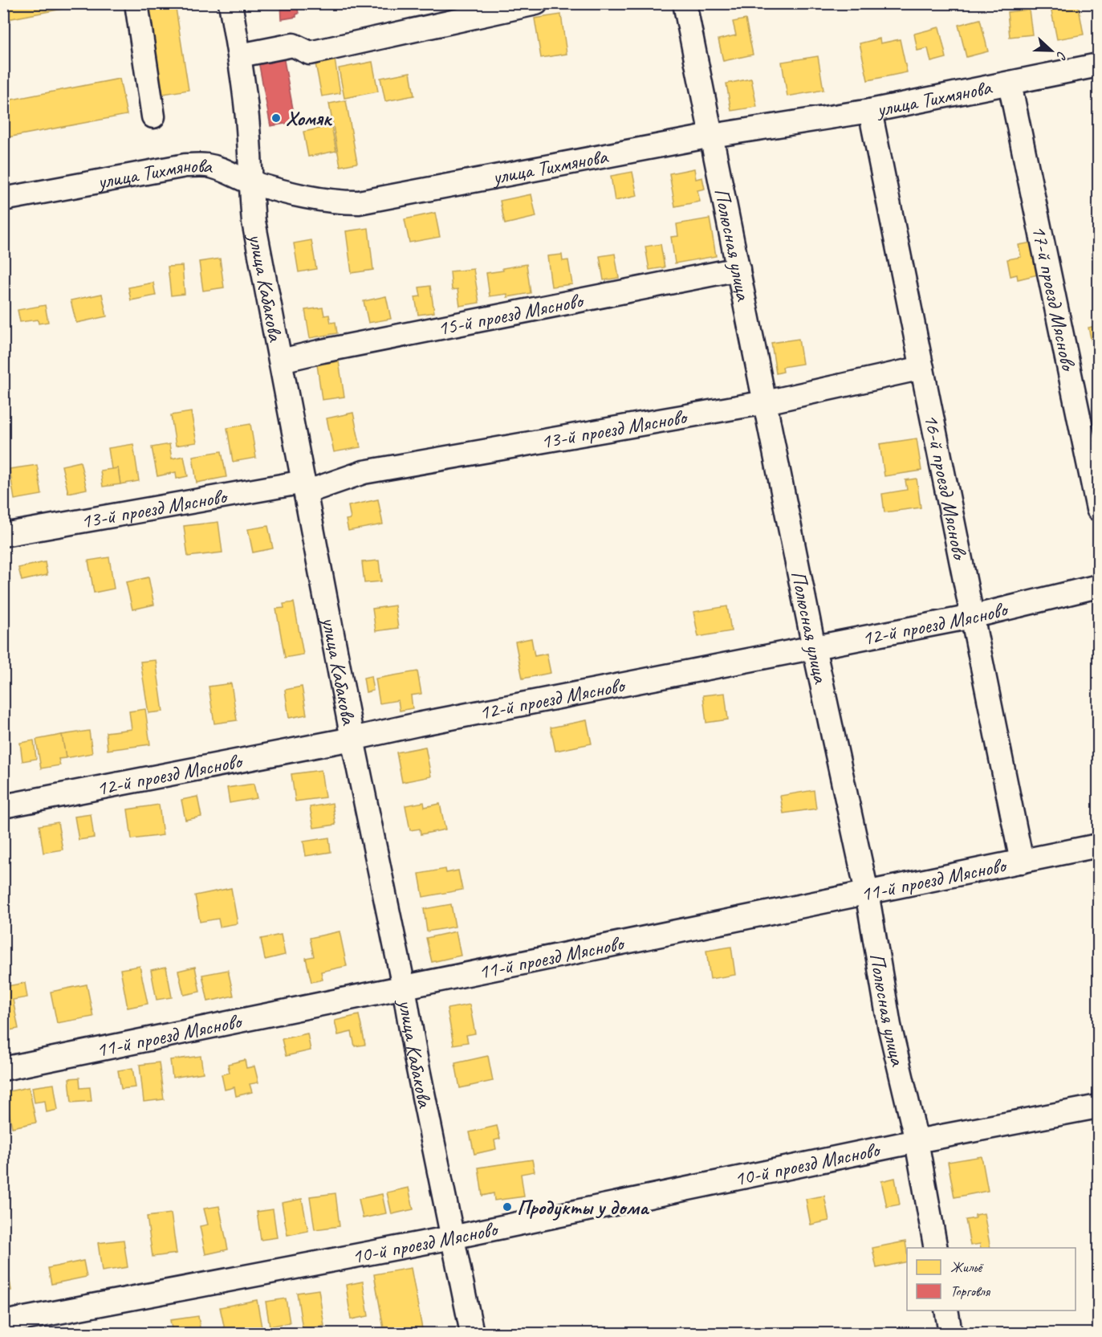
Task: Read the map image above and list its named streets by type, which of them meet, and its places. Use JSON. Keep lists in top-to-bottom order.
{
  "streets": {
    "street": [
      "улица Тихмянова",
      "Полюсная улица",
      "улица Кабакова",
      "17-й проезд Мясново",
      "15-й проезд Мясново",
      "13-й проезд Мясново",
      "16-й проезд Мясново",
      "12-й проезд Мясново",
      "11-й проезд Мясново",
      "10-й проезд Мясново"
    ]
  },
  "crossings": [
    ["улица Тихмянова", "Полюсная улица"],
    ["улица Тихмянова", "улица Кабакова"],
    ["улица Тихмянова", "17-й проезд Мясново"],
    ["улица Тихмянова", "16-й проезд Мясново"],
    ["Полюсная улица", "15-й проезд Мясново"],
    ["Полюсная улица", "13-й проезд Мясново"],
    ["Полюсная улица", "12-й проезд Мясново"],
    ["Полюсная улица", "11-й проезд Мясново"],
    ["Полюсная улица", "10-й проезд Мясново"],
    ["улица Кабакова", "15-й проезд Мясново"],
    ["улица Кабакова", "13-й проезд Мясново"],
    ["улица Кабакова", "12-й проезд Мясново"],
    ["улица Кабакова", "11-й проезд Мясново"],
    ["улица Кабакова", "10-й проезд Мясново"],
    ["13-й проезд Мясново", "16-й проезд Мясново"],
    ["16-й проезд Мясново", "12-й проезд Мясново"],
    ["16-й проезд Мясново", "11-й проезд Мясново"]
  ],
  "places": ["Хомяк", "Продукты у дома"],
  "legend": ["Жильё", "Торговля"],
  "north": "right"
}
